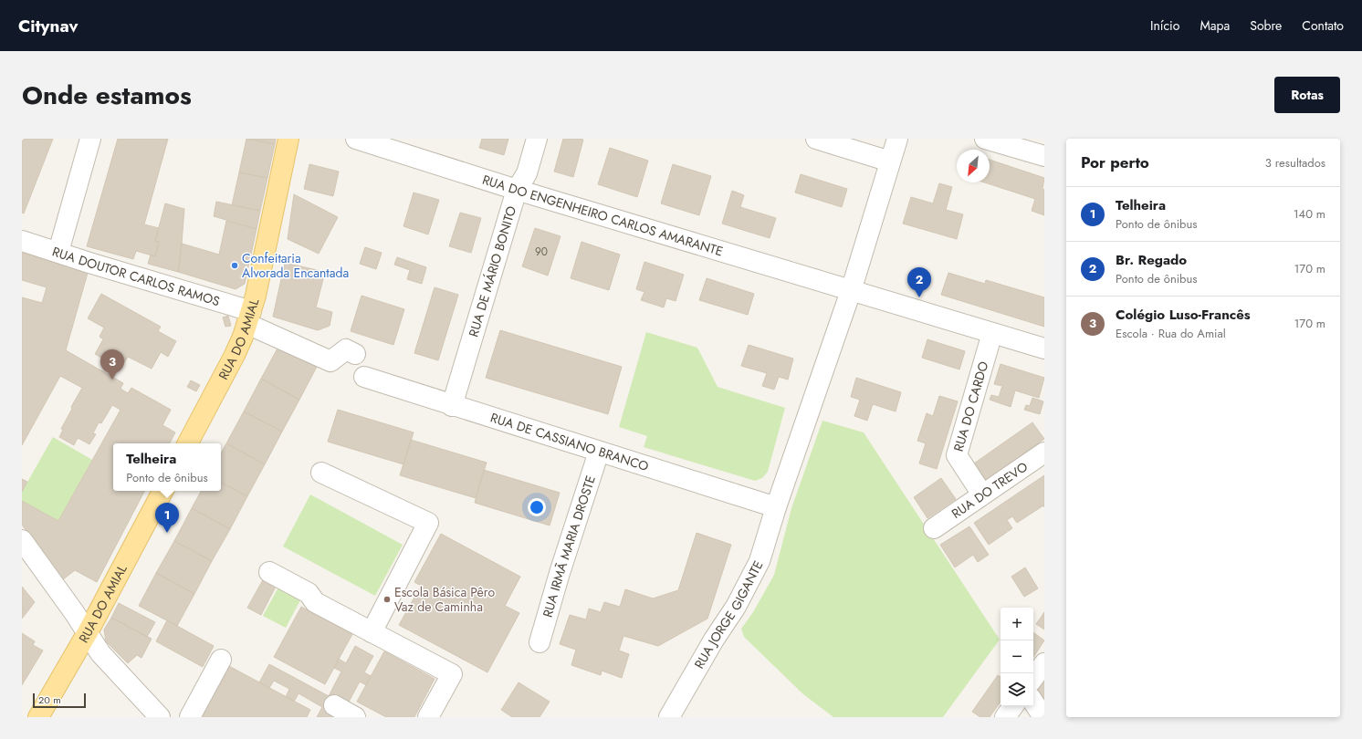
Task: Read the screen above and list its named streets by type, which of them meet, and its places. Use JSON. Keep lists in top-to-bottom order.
{
  "streets": {
    "main road": ["RUA DO AMIAL"],
    "street": [
      "RUA DO ENGENHEIRO CARLOS AMARANTE",
      "RUA DE MÁRIO BONITO",
      "RUA DOUTOR CARLOS RAMOS",
      "RUA DO CARDO",
      "RUA DE CASSIANO BRANCO",
      "RUA DO TREVO",
      "RUA IRMÃ MARIA DROSTE",
      "RUA JORGE GIGANTE"
    ]
  },
  "crossings": [
    ["RUA DO ENGENHEIRO CARLOS AMARANTE", "RUA DE MÁRIO BONITO"],
    ["RUA DO ENGENHEIRO CARLOS AMARANTE", "RUA DO CARDO"],
    ["RUA DE MÁRIO BONITO", "RUA DE CASSIANO BRANCO"],
    ["RUA DOUTOR CARLOS RAMOS", "RUA DO AMIAL"],
    ["RUA DO CARDO", "RUA DO TREVO"],
    ["RUA DE CASSIANO BRANCO", "RUA IRMÃ MARIA DROSTE"],
    ["RUA DE CASSIANO BRANCO", "RUA JORGE GIGANTE"]
  ],
  "places": ["Confeitaria Alvorada Encantada", "Escola Básica Pêro Vaz de Caminha"],
  "house_numbers": ["90"],
  "scale_bar": "20 m",
  "north": "bottom left",
  "page": {
    "header": "Citynav",
    "nav": [
      "Início",
      "Mapa",
      "Sobre",
      "Contato"
    ],
    "title": "Onde estamos",
    "buttons": "Rotas",
    "heading": ["Por perto", "3 resultados"],
    "list": [
      {
        "mark": "1",
        "name": "Telheira",
        "note": "Ponto de ônibus",
        "value": "140 m"
      },
      {
        "mark": "2",
        "name": "Br. Regado",
        "note": "Ponto de ônibus",
        "value": "170 m"
      },
      {
        "mark": "3",
        "name": "Colégio Luso-Francês",
        "note": "Escola · Rua do Amial",
        "value": "170 m"
      }
    ],
    "pins": ["2", "3", "1"],
    "popup": ["Telheira", "Ponto de ônibus"],
    "map_buttons": ["+", "−"],
    "scale": "20 m"
  }
}
